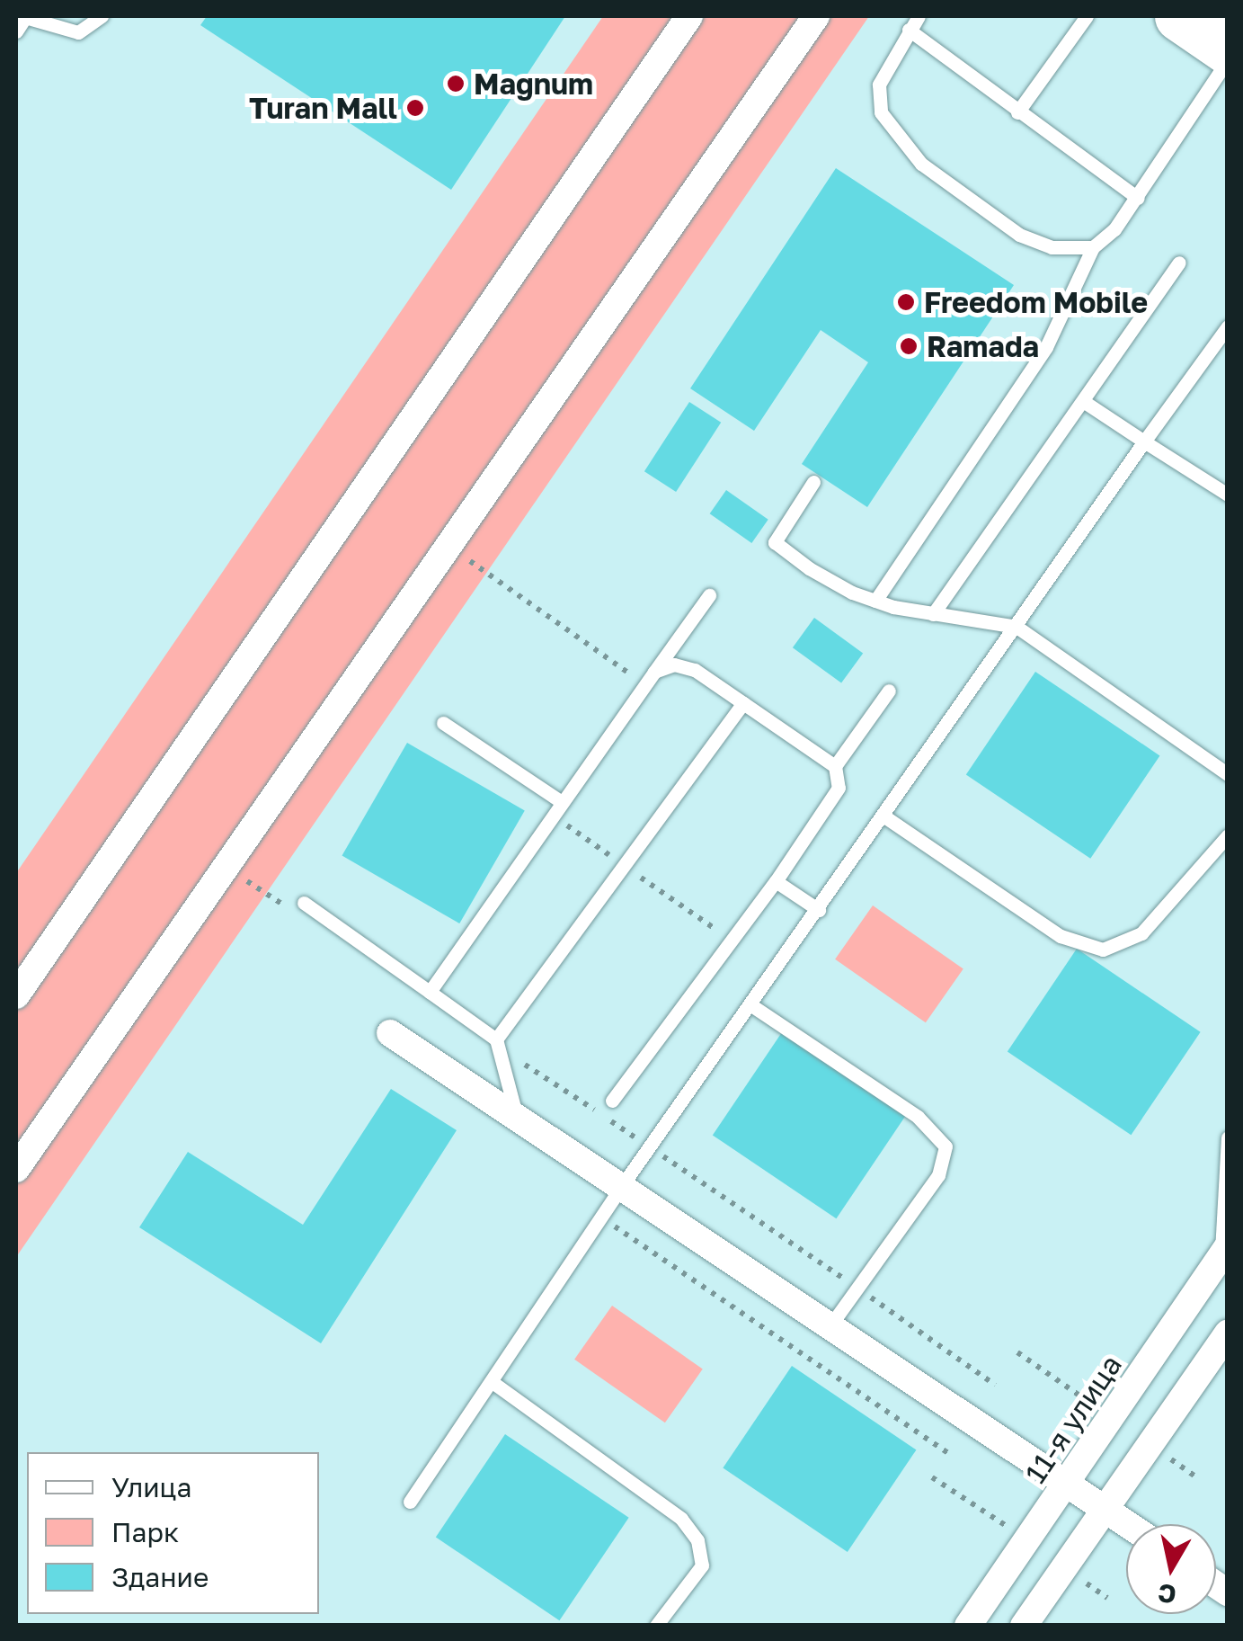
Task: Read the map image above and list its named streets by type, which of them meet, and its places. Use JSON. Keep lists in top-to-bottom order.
{
  "streets": {
    "street": ["11-я улица"]
  },
  "places": [
    "Magnum",
    "Turan Mall",
    "Freedom Mobile",
    "Ramada"
  ],
  "legend": ["Улица", "Парк", "Здание"],
  "north": "bottom"
}
